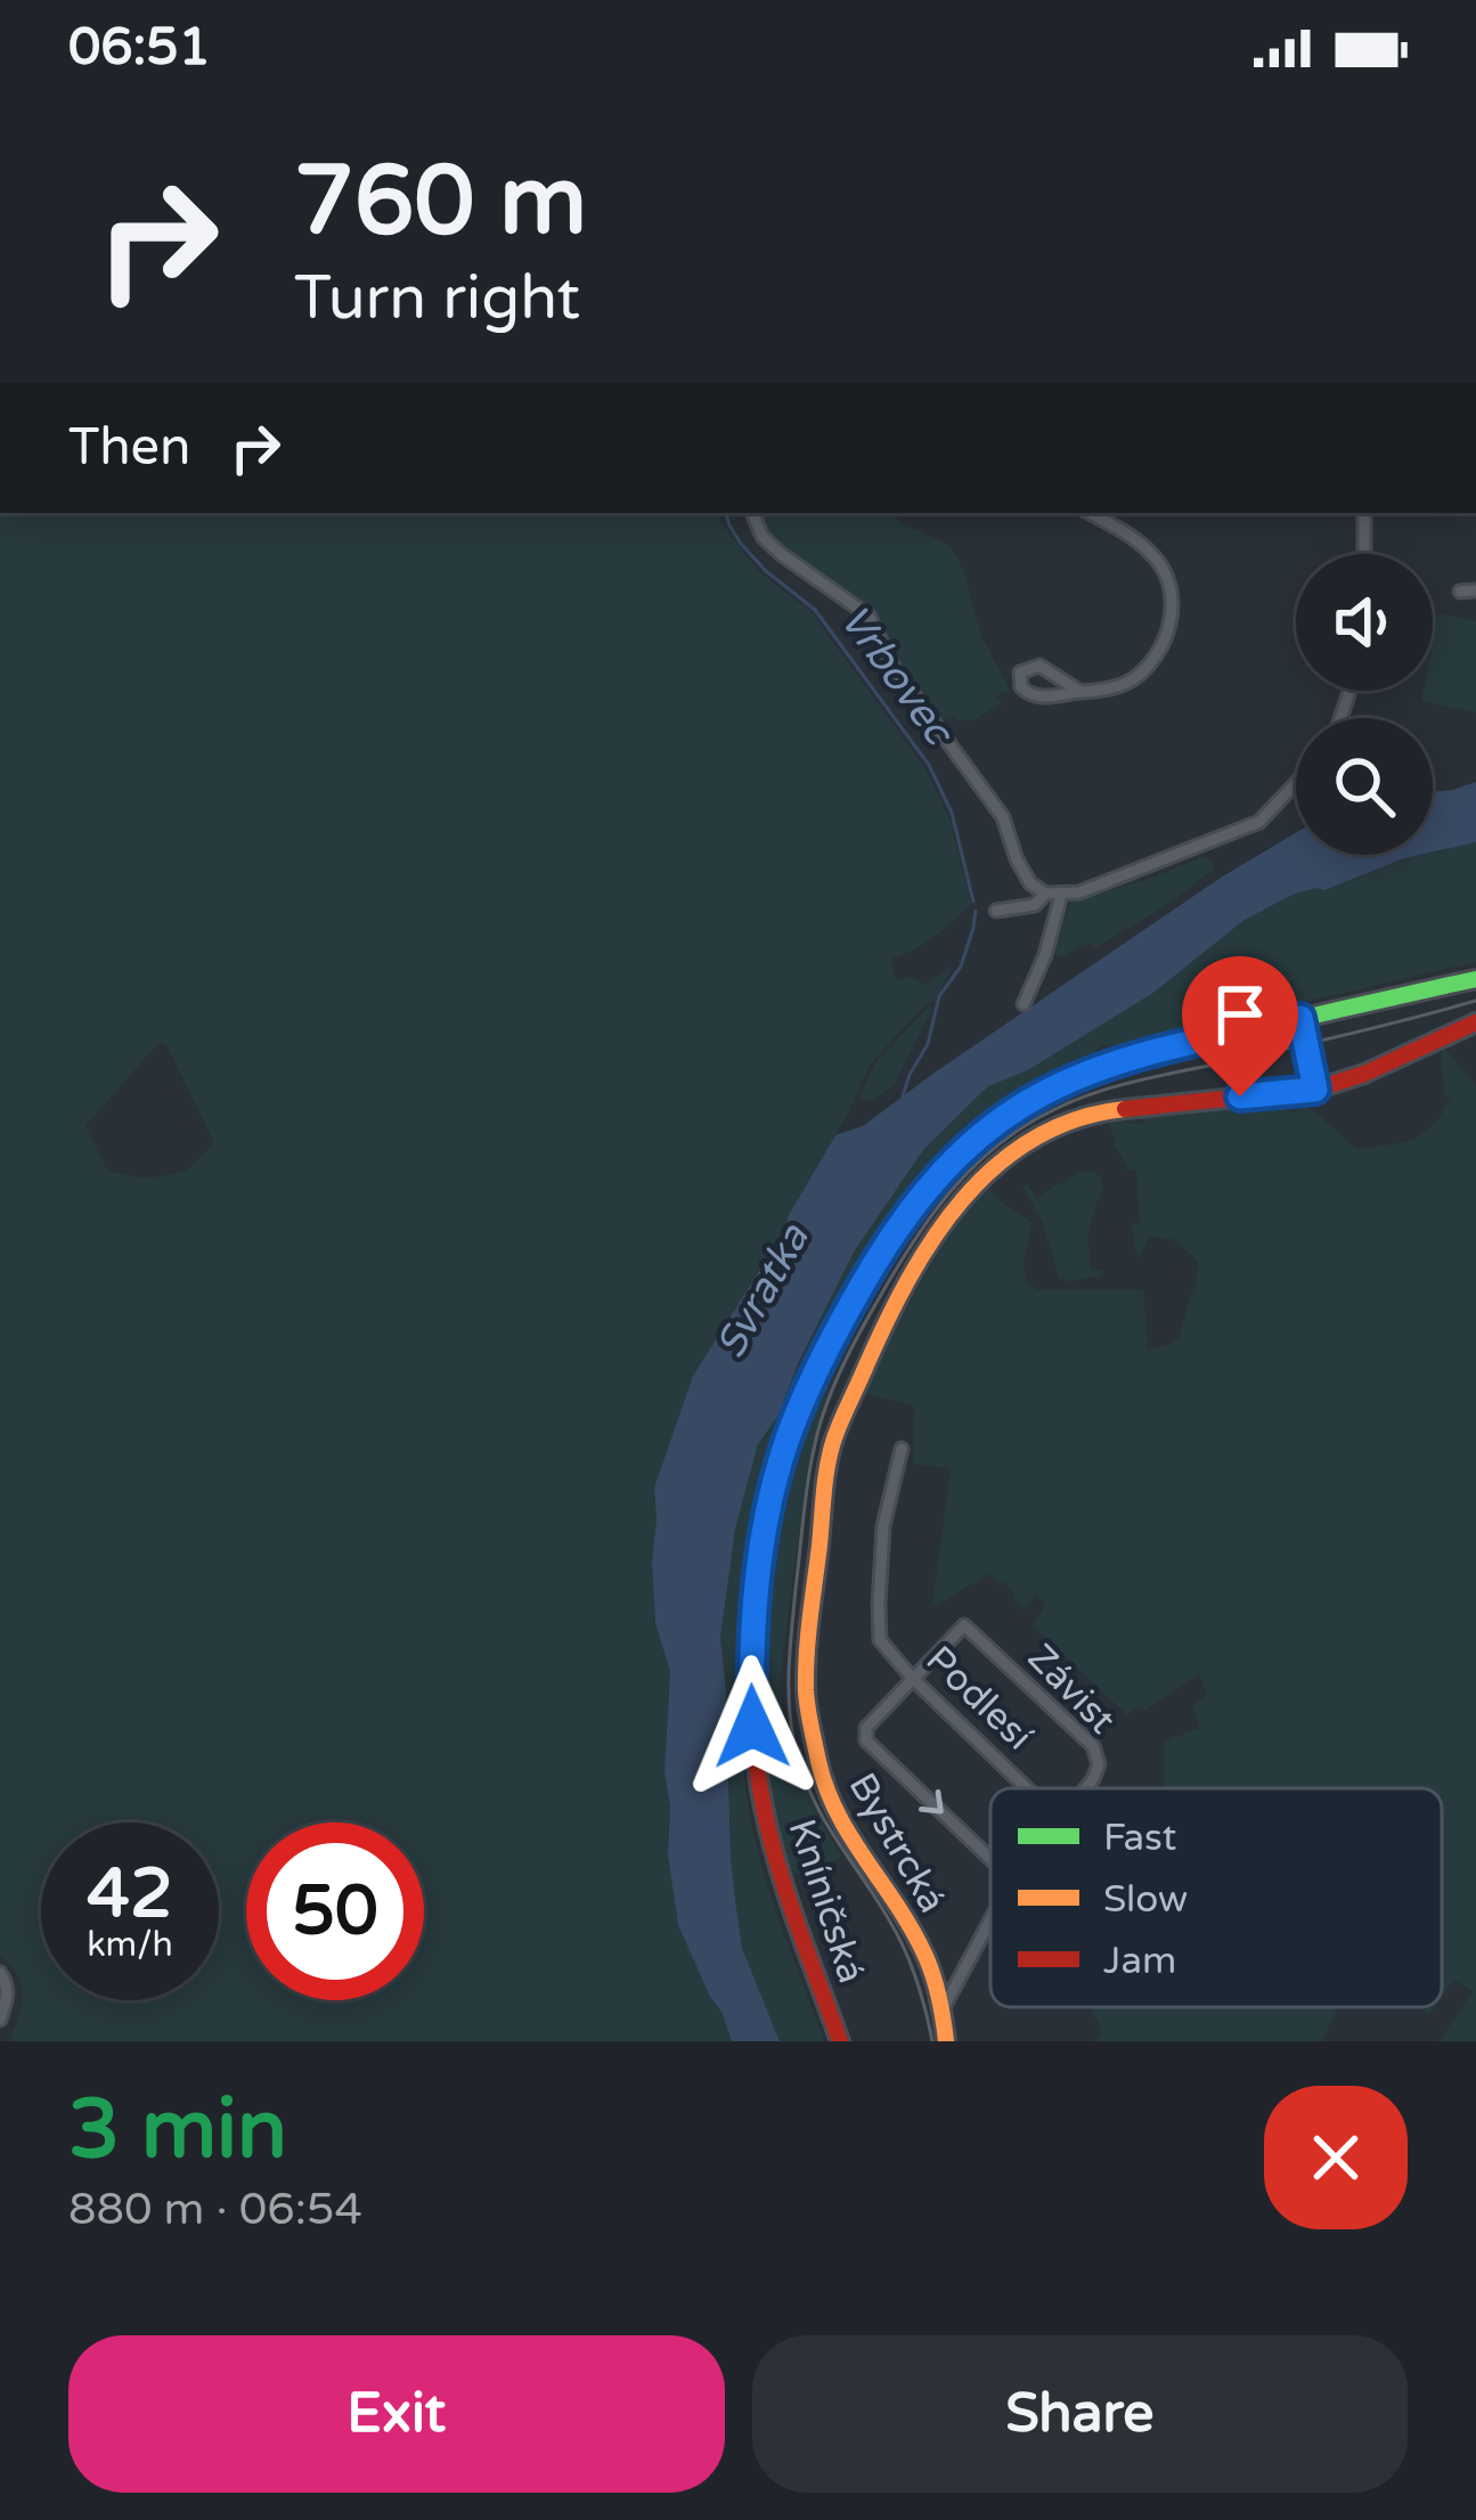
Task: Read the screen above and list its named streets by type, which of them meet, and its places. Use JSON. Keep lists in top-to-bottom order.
{
  "streets": {
    "street": [
      "Závist",
      "Podlesí",
      "Bystrcká",
      "Kníničská"
    ]
  },
  "crossings": [
    ["Závist", "Podlesí"],
    ["Závist", "Bystrcká"]
  ],
  "water": ["Vrbovec", "Svratka"],
  "legend": ["Fast", "Slow", "Jam"],
  "page": {
    "status": "06:51",
    "turn": ["760 m", "Turn right"],
    "then": "Then",
    "speed": "42 km/h",
    "limit": "50",
    "heading": ["3 min", "880 m · 06:54"],
    "buttons": ["Exit", "Share"]
  }
}
